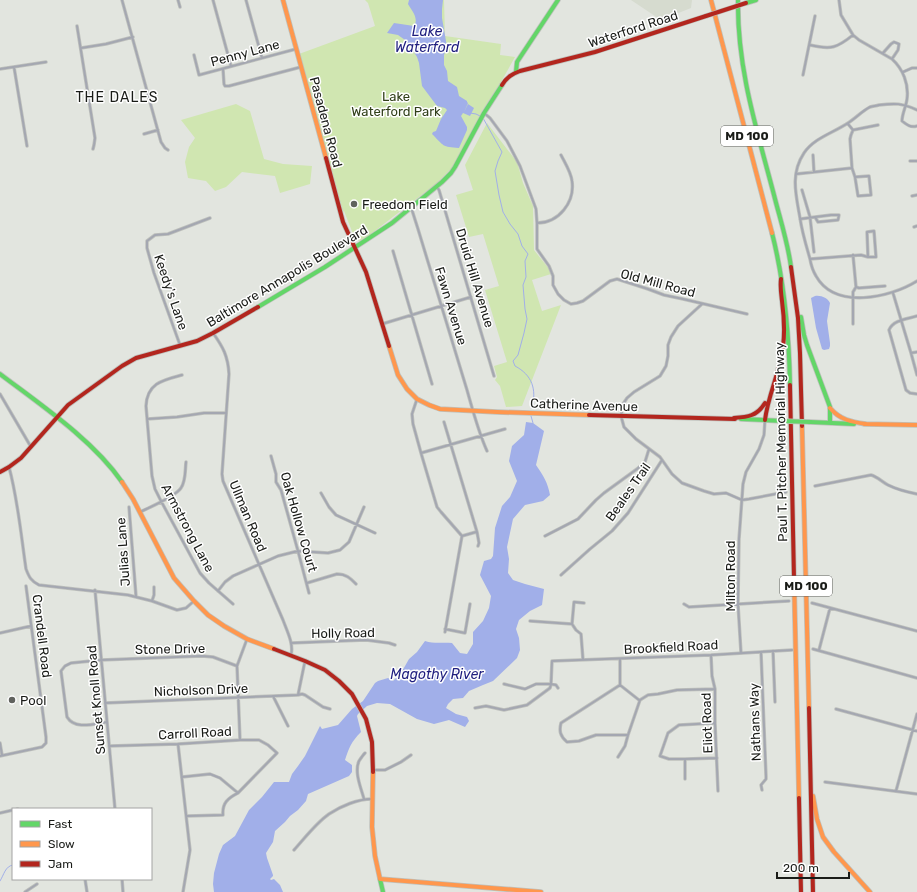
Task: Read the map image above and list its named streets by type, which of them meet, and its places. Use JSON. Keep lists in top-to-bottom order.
{
  "streets": {
    "main road": [
      "Waterford Road",
      "Pasadena Road",
      "MD 100",
      "Baltimore Annapolis Boulevard",
      "Catherine Avenue",
      "Paul T. Pitcher Memorial Highway"
    ],
    "street": [
      "Penny Lane",
      "Druid Hill Avenue",
      "Old Mill Road",
      "Keedy's Lane",
      "Fawn Avenue",
      "Beales Trail",
      "Ullman Road",
      "Oak Hollow Court",
      "Armstrong Lane",
      "Julias Lane",
      "Milton Road",
      "Holly Road",
      "Crandell Road",
      "Brookfield Road",
      "Stone Drive",
      "Nicholson Drive",
      "Sunset Knoll Road",
      "Nathans Way",
      "Eliot Road",
      "Carroll Road"
    ]
  },
  "crossings": [
    ["Waterford Road", "Baltimore Annapolis Boulevard"],
    ["Penny Lane", "Pasadena Road"],
    ["Pasadena Road", "Baltimore Annapolis Boulevard"],
    ["Pasadena Road", "Catherine Avenue"],
    ["Baltimore Annapolis Boulevard", "Druid Hill Avenue"],
    ["Baltimore Annapolis Boulevard", "Old Mill Road"],
    ["Baltimore Annapolis Boulevard", "Keedy's Lane"],
    ["Baltimore Annapolis Boulevard", "Fawn Avenue"],
    ["Baltimore Annapolis Boulevard", "Catherine Avenue"],
    ["Baltimore Annapolis Boulevard", "Ullman Road"],
    ["Old Mill Road", "Catherine Avenue"],
    ["Fawn Avenue", "Catherine Avenue"],
    ["Catherine Avenue", "Milton Road"],
    ["Ullman Road", "Holly Road"],
    ["Milton Road", "Brookfield Road"],
    ["Brookfield Road", "Nathans Way"],
    ["Brookfield Road", "Eliot Road"],
    ["Stone Drive", "Sunset Knoll Road"],
    ["Nicholson Drive", "Sunset Knoll Road"],
    ["Sunset Knoll Road", "Carroll Road"]
  ],
  "districts": ["THE DALES"],
  "water": ["Lake Waterford", "Magothy River"],
  "parks": ["Lake Waterford Park"],
  "places": ["Freedom Field", "Pool"],
  "legend": ["Fast", "Slow", "Jam"],
  "scale_bar": "200 m"
}
